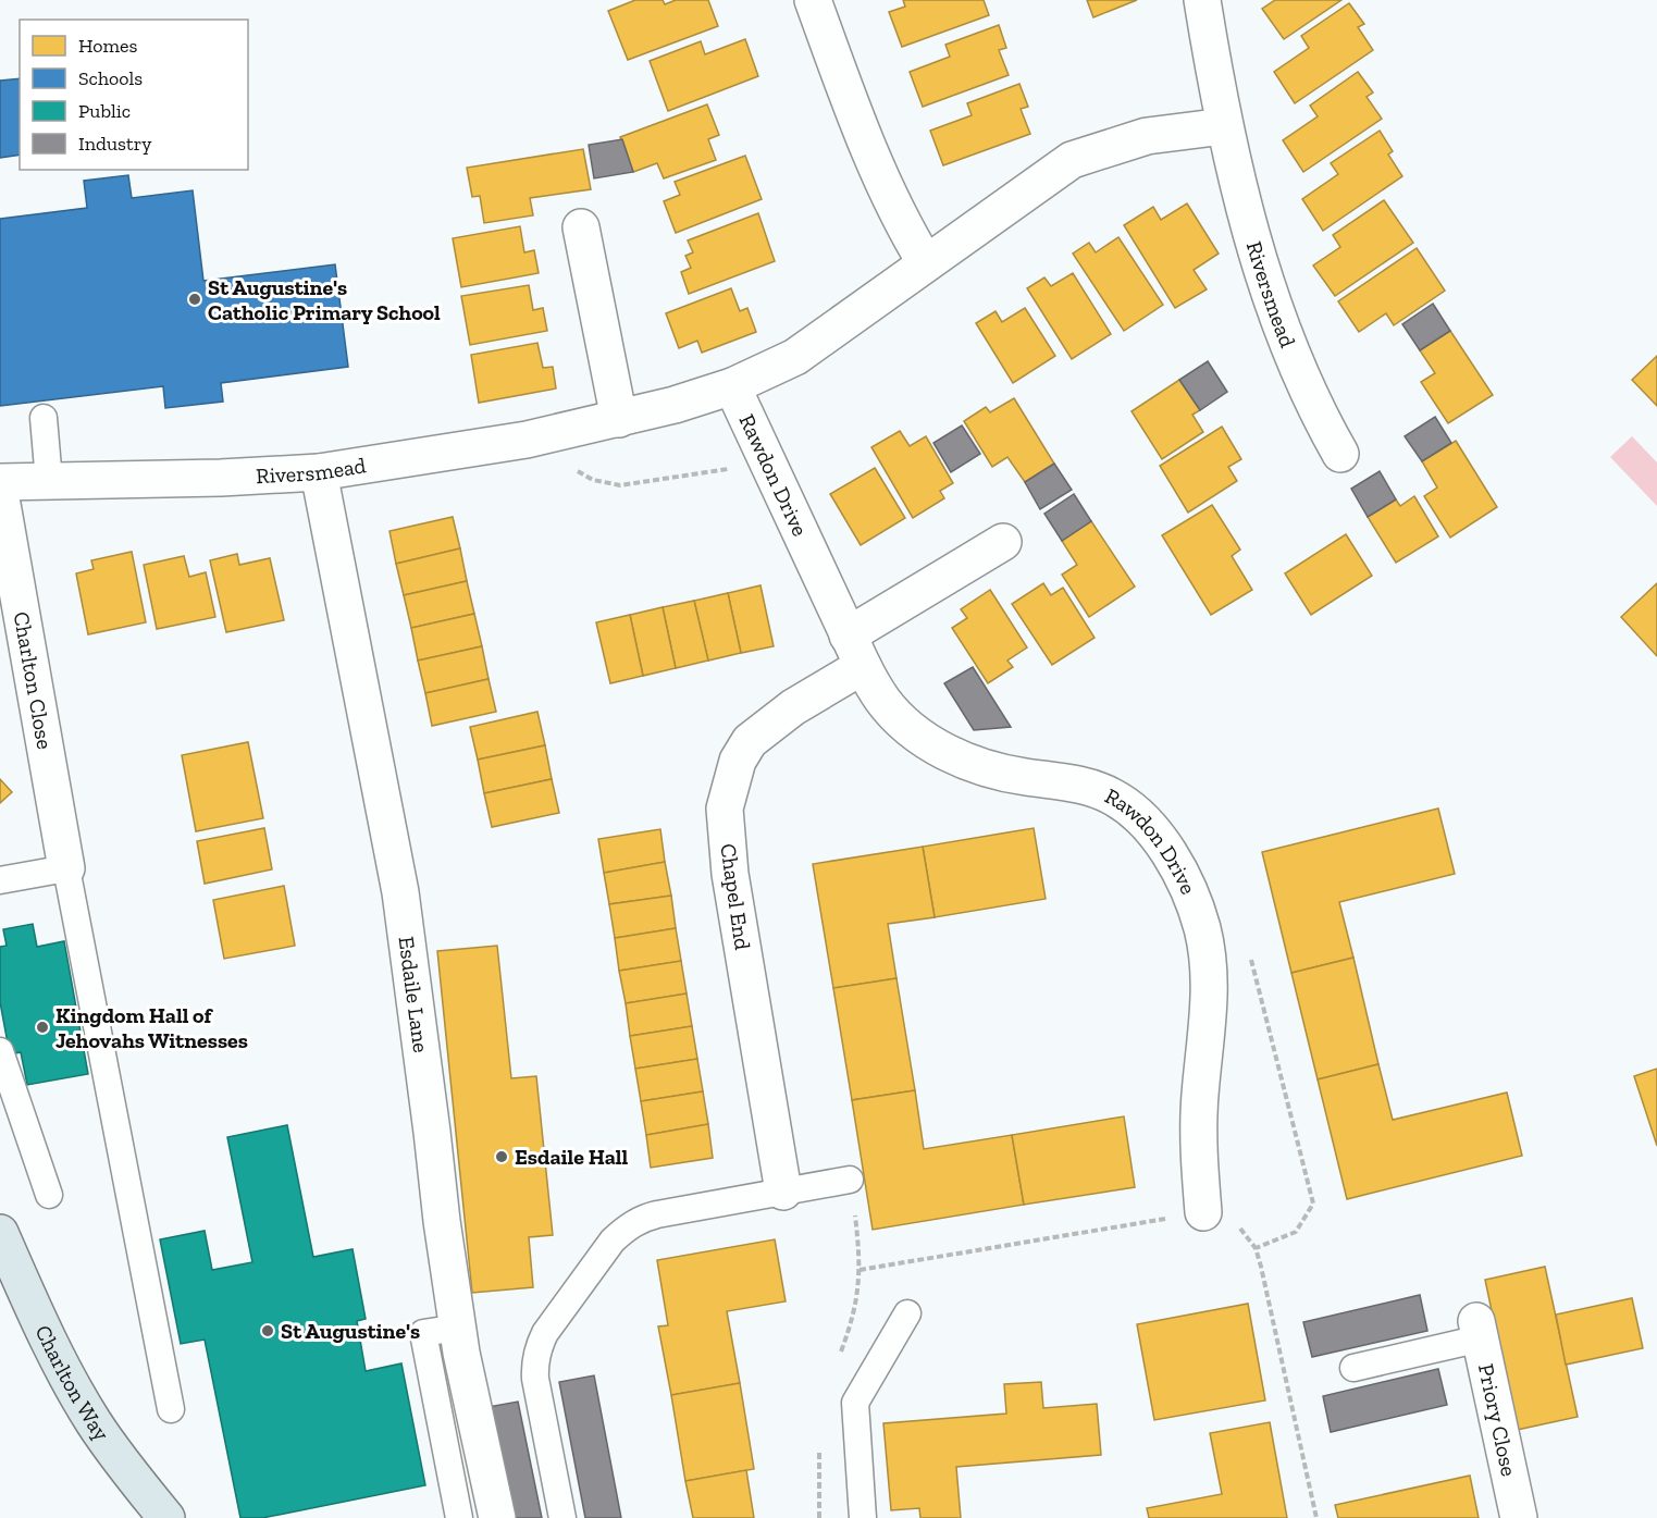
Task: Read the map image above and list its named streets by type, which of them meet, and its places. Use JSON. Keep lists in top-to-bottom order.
{
  "streets": {
    "main road": ["Charlton Way"],
    "street": [
      "Riversmead",
      "Rawdon Drive",
      "Charlton Close",
      "Chapel End",
      "Esdaile Lane",
      "Priory Close"
    ]
  },
  "crossings": [
    ["Riversmead", "Rawdon Drive"],
    ["Riversmead", "Esdaile Lane"],
    ["Rawdon Drive", "Chapel End"]
  ],
  "places": [
    "St Augustine's Catholic Primary School",
    "Kingdom Hall of Jehovahs Witnesses",
    "Esdaile Hall",
    "St Augustine's"
  ],
  "legend": [
    "Homes",
    "Schools",
    "Public",
    "Industry"
  ]
}
